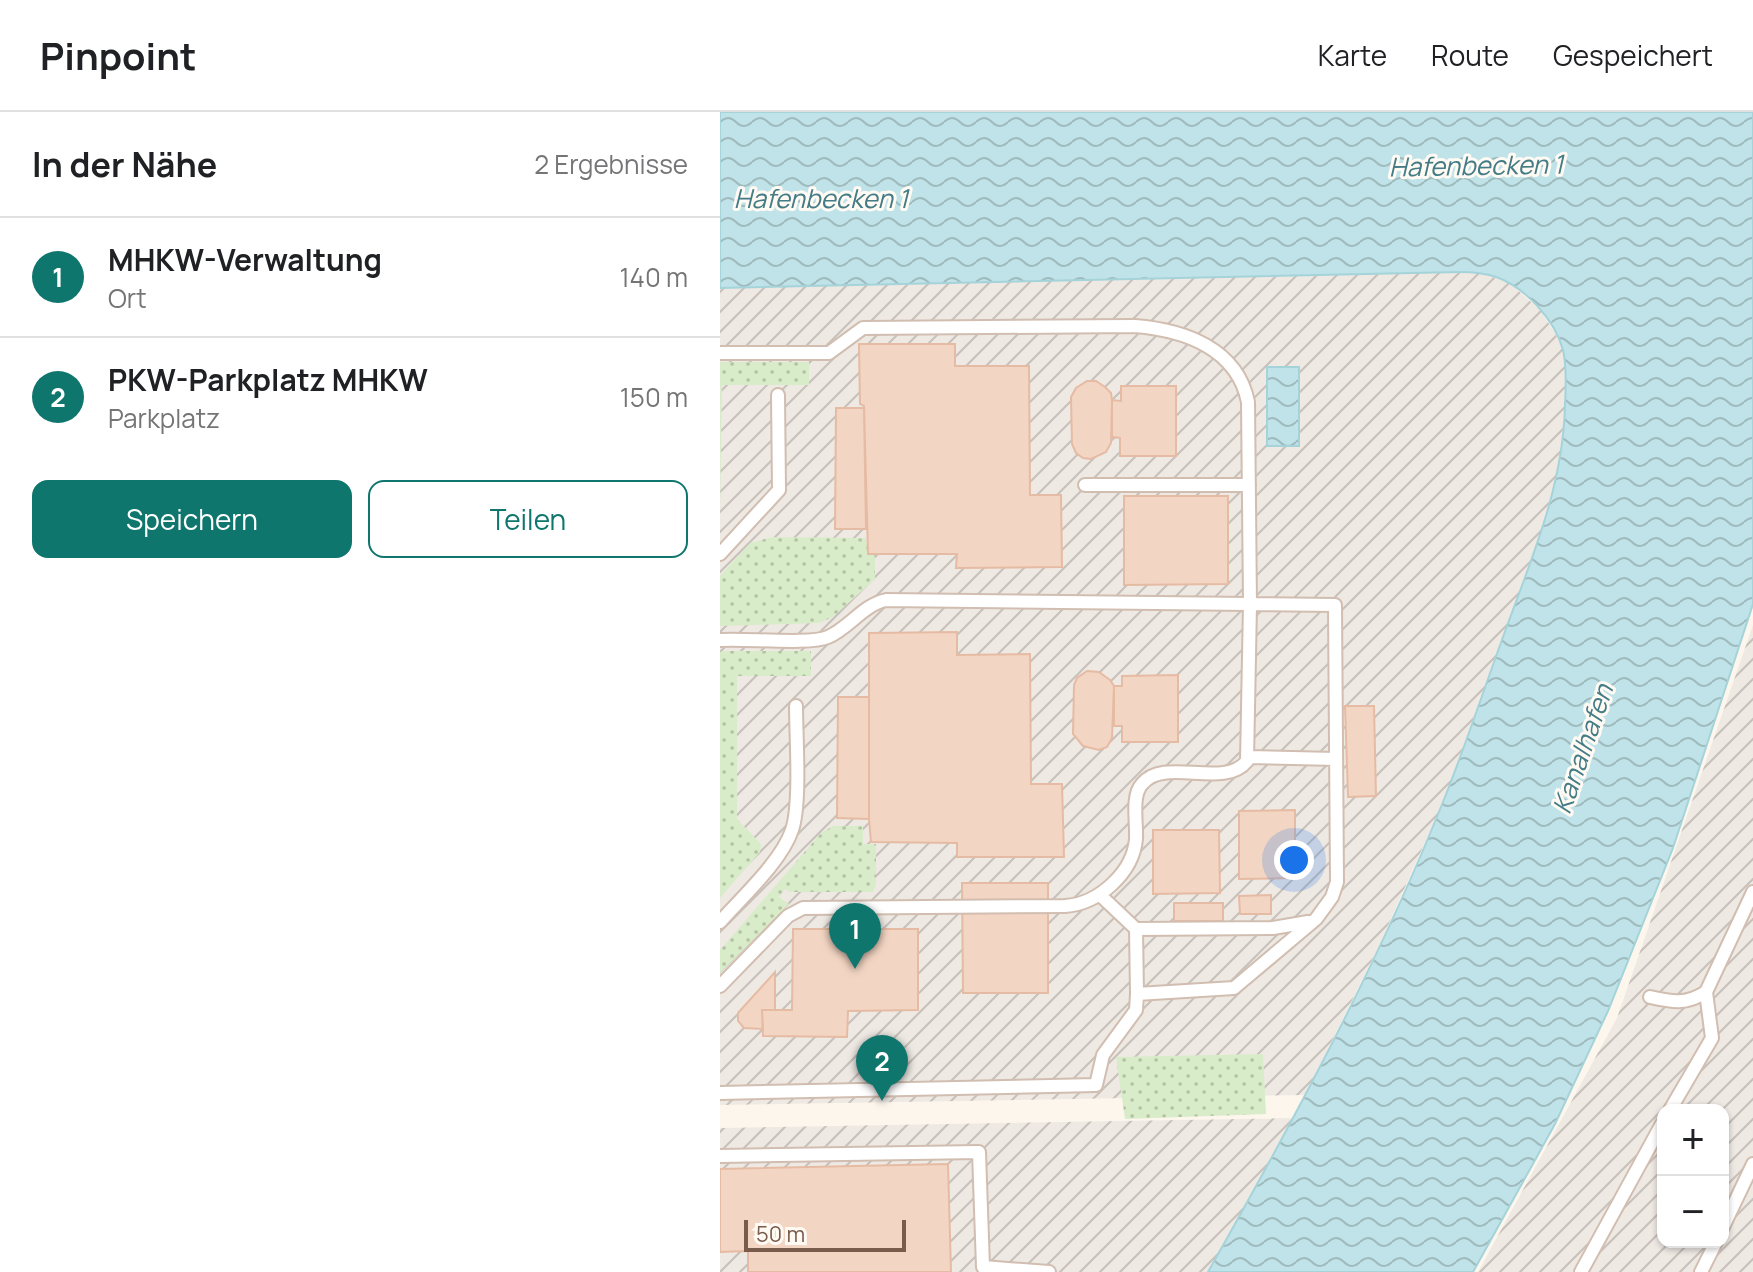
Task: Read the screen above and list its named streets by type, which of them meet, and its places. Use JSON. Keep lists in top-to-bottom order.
{
  "water": ["Hafenbecken 1", "Kanalhafen"],
  "scale_bar": "50 m",
  "page": {
    "header": "Pinpoint",
    "nav": ["Karte", "Route", "Gespeichert"],
    "heading": ["In der Nähe", "2 Ergebnisse"],
    "list": [
      {
        "mark": "1",
        "name": "MHKW-Verwaltung",
        "note": "Ort",
        "value": "140 m"
      },
      {
        "mark": "2",
        "name": "PKW-Parkplatz MHKW",
        "note": "Parkplatz",
        "value": "150 m"
      }
    ],
    "buttons": ["Speichern", "Teilen"],
    "pins": ["1", "2"],
    "map_buttons": ["+", "−"],
    "scale": "50 m"
  }
}
